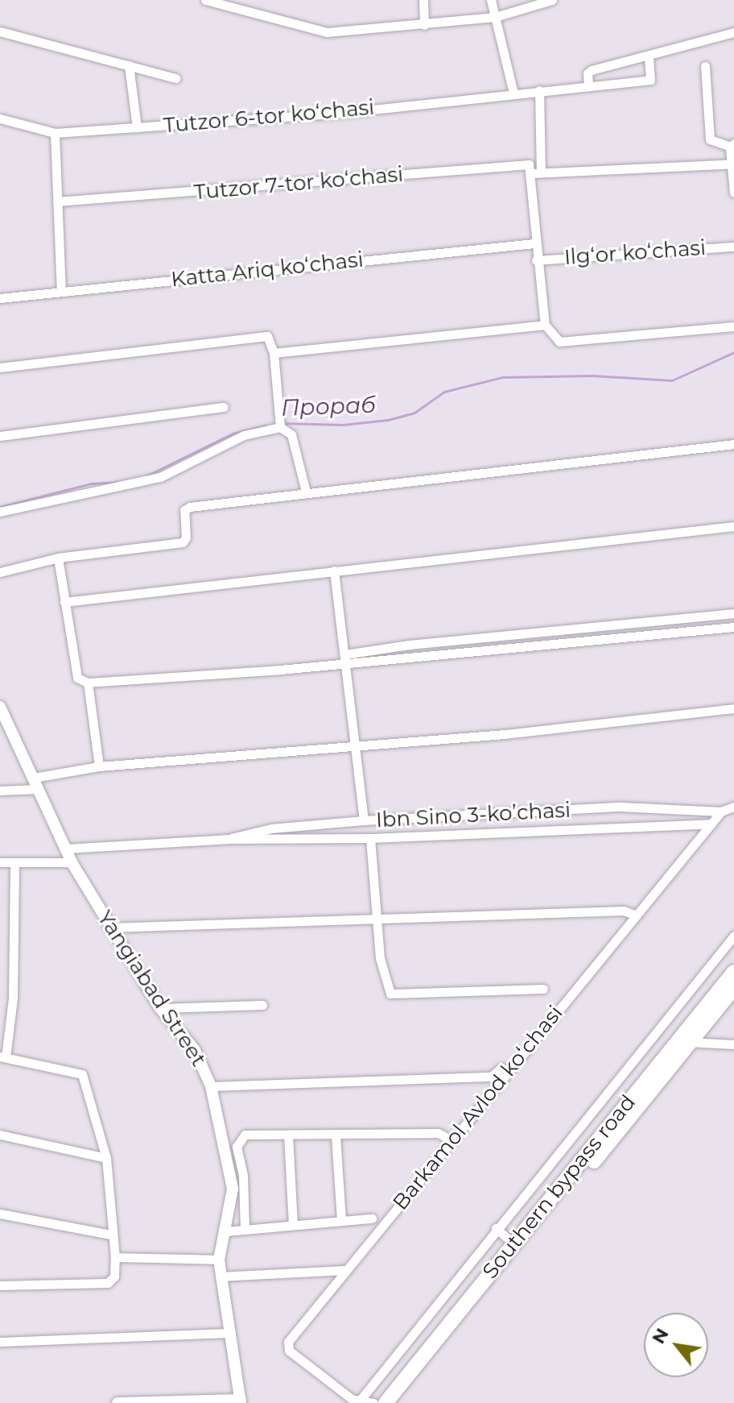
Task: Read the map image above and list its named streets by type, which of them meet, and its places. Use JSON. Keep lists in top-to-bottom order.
{
  "streets": {
    "highway": ["Southern bypass road"],
    "street": [
      "Tutzor 6-tor koʻchasi",
      "Tutzor 7-tor koʻchasi",
      "Ilgʻor koʻchasi",
      "Katta Ariq koʻchasi",
      "Ibn Sino 3-koʼchasi",
      "Yangiabad Street",
      "Barkamol Avlod koʻchasi"
    ]
  },
  "crossings": [
    ["Ibn Sino 3-koʼchasi", "Yangiabad Street"],
    ["Ibn Sino 3-koʼchasi", "Barkamol Avlod koʻchasi"]
  ],
  "water": ["Прораб"],
  "north": "top left"
}
